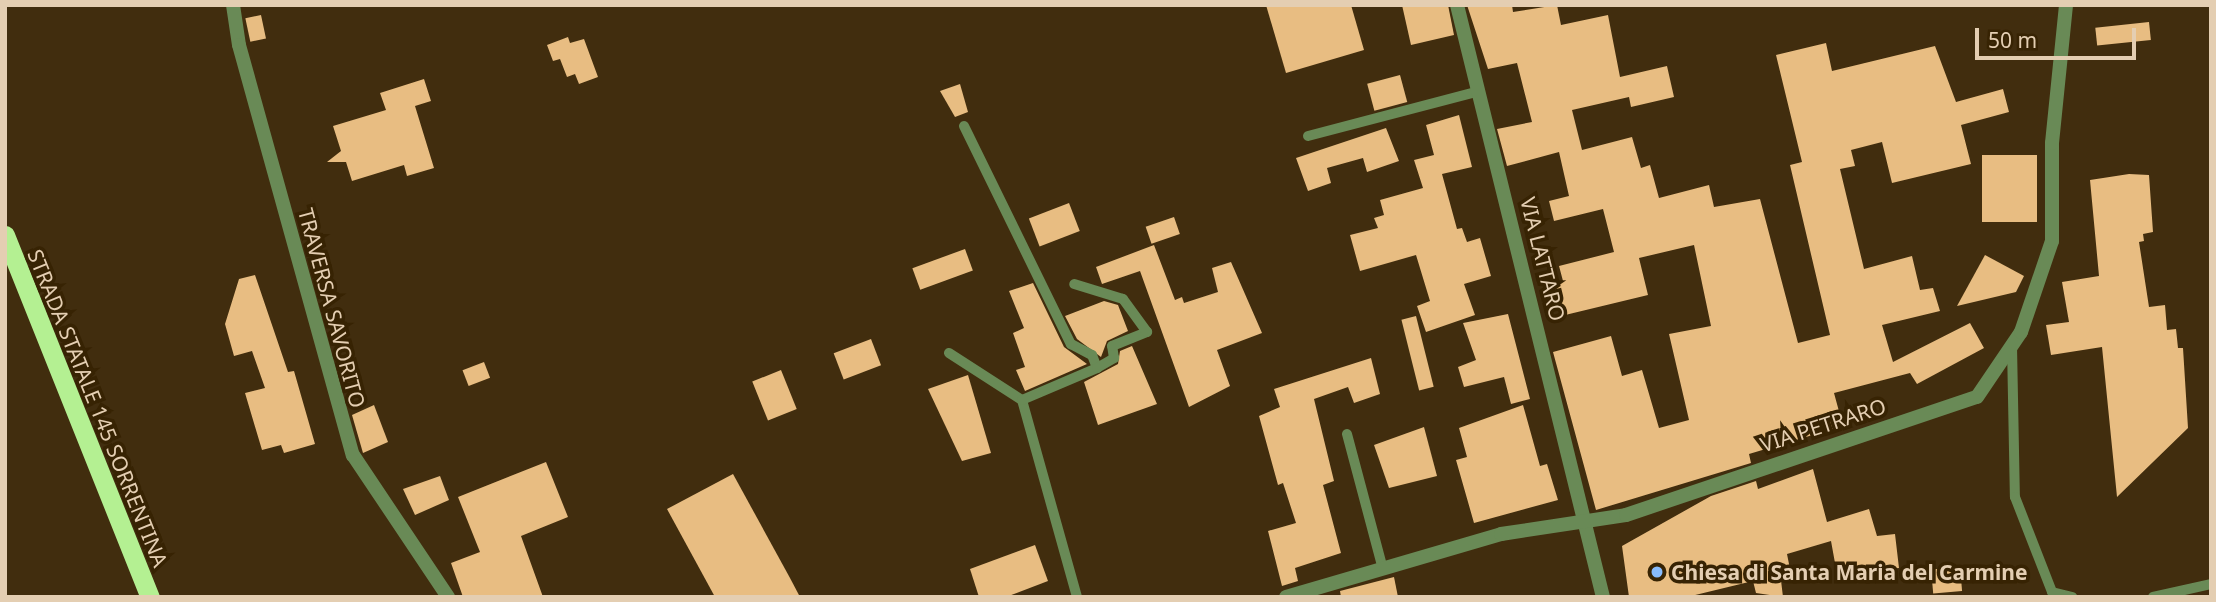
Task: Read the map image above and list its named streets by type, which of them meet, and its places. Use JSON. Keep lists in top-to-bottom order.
{
  "streets": {
    "highway": ["STRADA STATALE 145 SORRENTINA"],
    "street": ["VIA LATTARO", "TRAVERSA SAVORITO", "VIA PETRARO"]
  },
  "crossings": [
    ["VIA LATTARO", "VIA PETRARO"]
  ],
  "places": ["Chiesa di Santa Maria del Carmine"],
  "scale_bar": "50 m"
}
